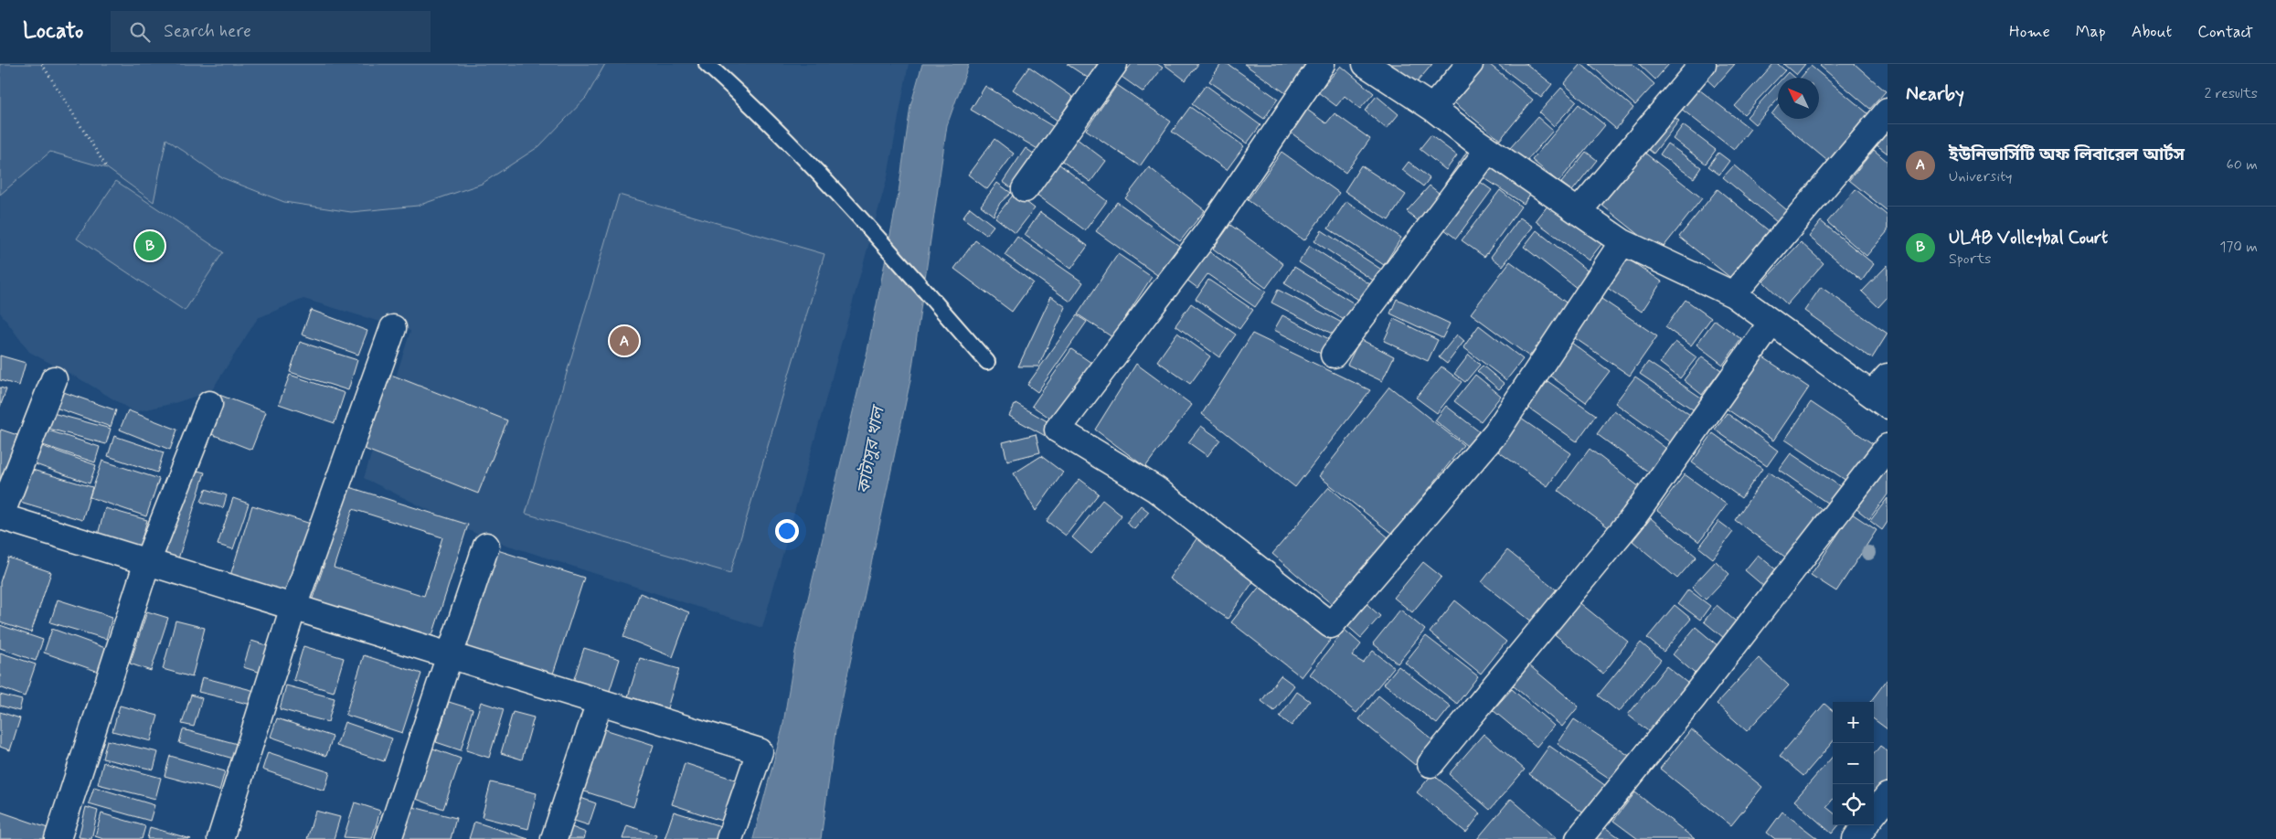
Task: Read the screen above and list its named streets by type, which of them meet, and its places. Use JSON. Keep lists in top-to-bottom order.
{
  "water": ["কাটাসুর খাল"],
  "north": "top left",
  "page": {
    "header": "Locato",
    "search": "Search here",
    "nav": [
      "Home",
      "Map",
      "About",
      "Contact"
    ],
    "heading": ["Nearby", "2 results"],
    "list": [
      {
        "mark": "A",
        "name": "ইউনিভার্সিটি অফ লিবারেল আর্টস",
        "note": "University",
        "value": "60 m"
      },
      {
        "mark": "B",
        "name": "ULAB Volleybal Court",
        "note": "Sports",
        "value": "170 m"
      }
    ],
    "pins": ["B", "A"],
    "map_buttons": ["+", "−"]
  }
}
